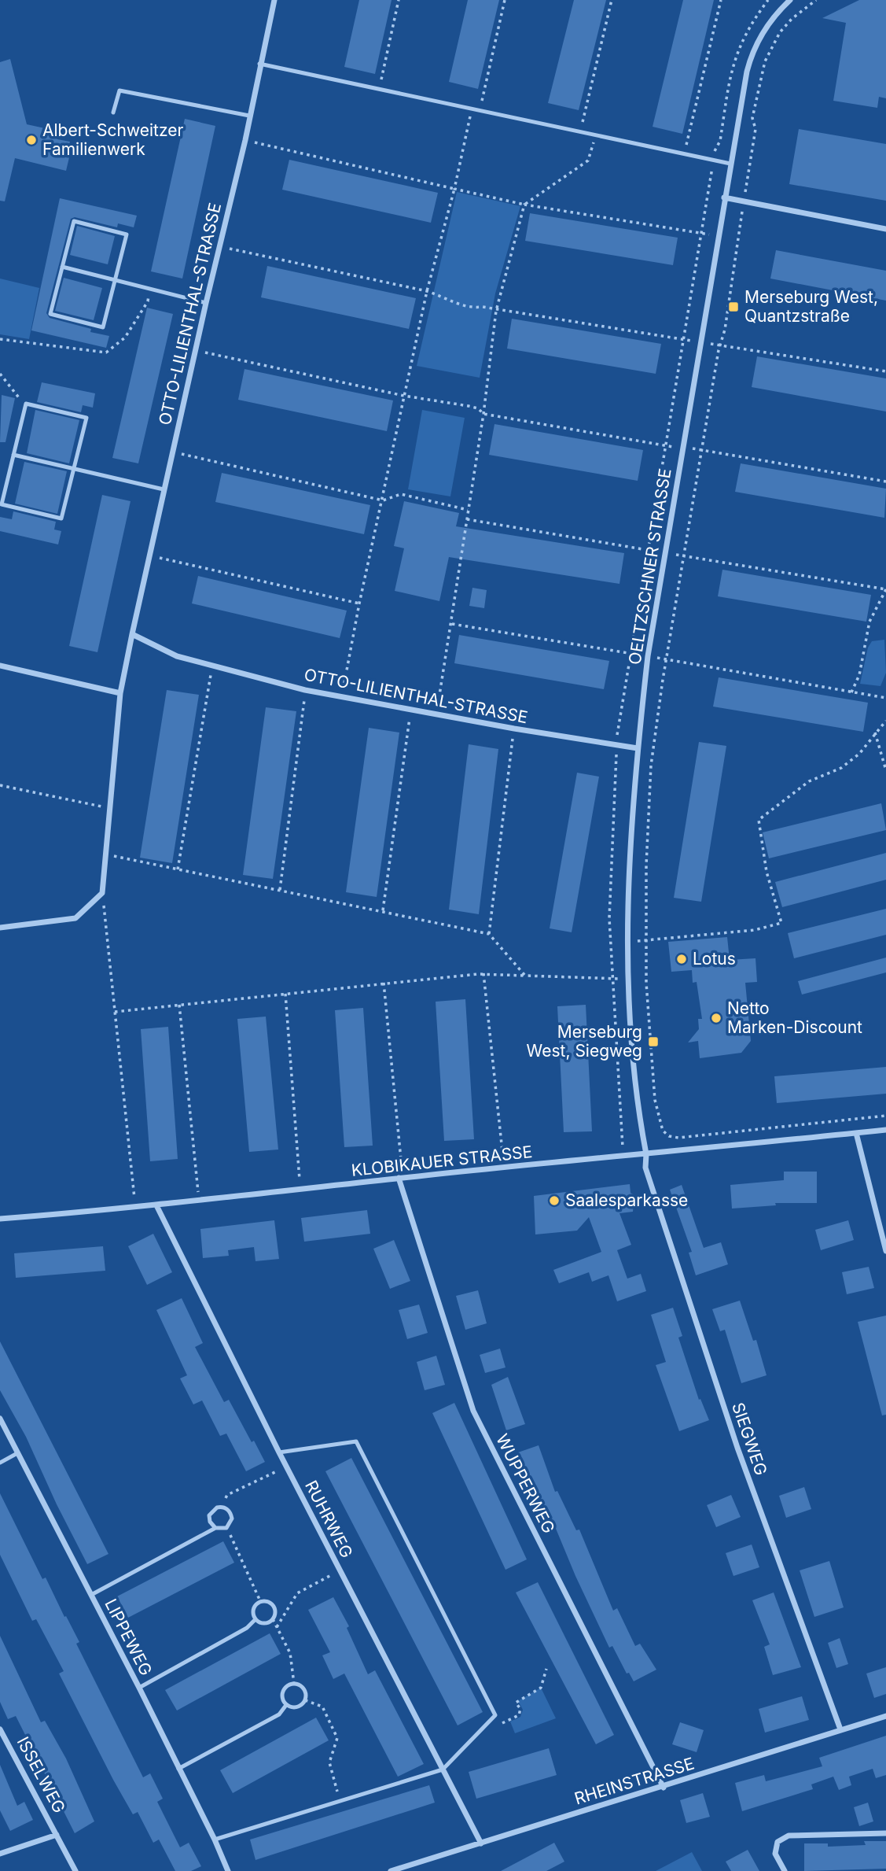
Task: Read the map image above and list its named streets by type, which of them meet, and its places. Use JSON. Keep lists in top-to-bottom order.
{
  "streets": {
    "street": [
      "OTTO-LILIENTHAL-STRASSE",
      "OELTZSCHNER STRASSE",
      "KLOBIKAUER STRASSE",
      "SIEGWEG",
      "WUPPERWEG",
      "RUHRWEG",
      "LIPPEWEG",
      "ISSELWEG",
      "RHEINSTRASSE"
    ]
  },
  "crossings": [
    ["OTTO-LILIENTHAL-STRASSE", "OELTZSCHNER STRASSE"],
    ["OELTZSCHNER STRASSE", "KLOBIKAUER STRASSE"],
    ["OELTZSCHNER STRASSE", "SIEGWEG"],
    ["KLOBIKAUER STRASSE", "SIEGWEG"],
    ["KLOBIKAUER STRASSE", "WUPPERWEG"],
    ["KLOBIKAUER STRASSE", "RUHRWEG"],
    ["SIEGWEG", "RHEINSTRASSE"],
    ["WUPPERWEG", "RHEINSTRASSE"],
    ["RUHRWEG", "RHEINSTRASSE"]
  ],
  "places": {
    "other": [
      "Albert-Schweitzer Familienwerk",
      "Lotus",
      "Netto Marken-Discount",
      "Saalesparkasse"
    ],
    "transit": ["Merseburg West, Quantzstraße", "Merseburg West, Siegweg"]
  }
}
